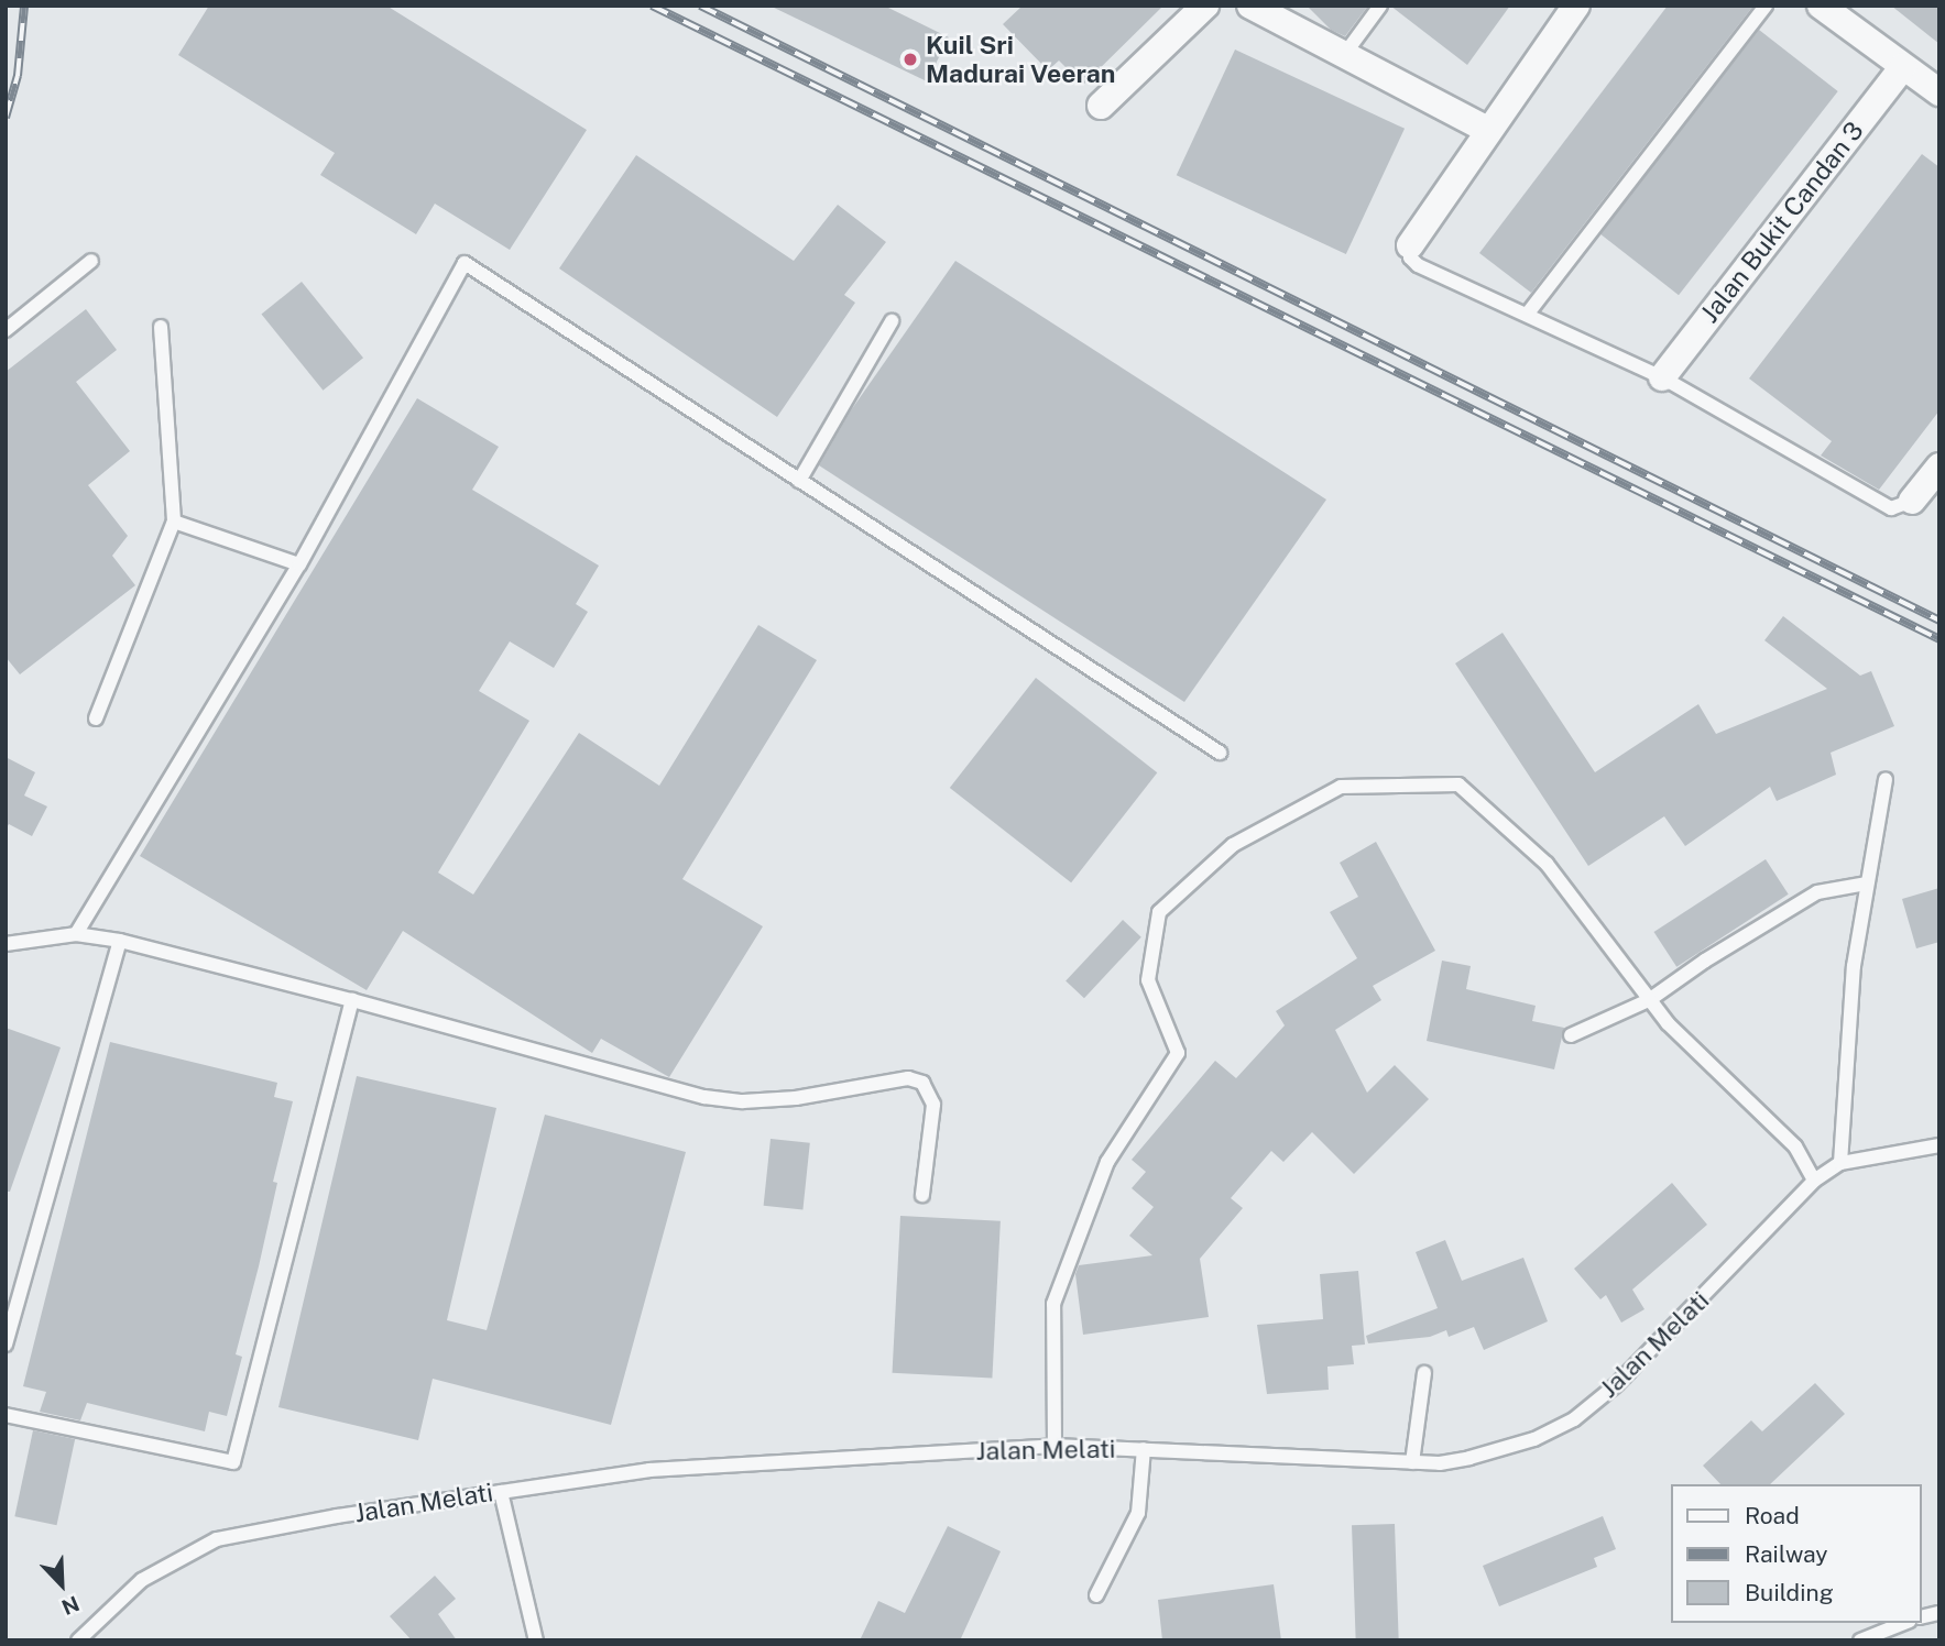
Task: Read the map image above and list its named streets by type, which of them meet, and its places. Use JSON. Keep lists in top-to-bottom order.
{
  "streets": {
    "street": ["Jalan Bukit Candan 3"],
    "lane": ["Jalan Melati"]
  },
  "places": ["Kuil Sri Madurai Veeran"],
  "legend": ["Road", "Railway", "Building"],
  "north": "bottom right"
}
